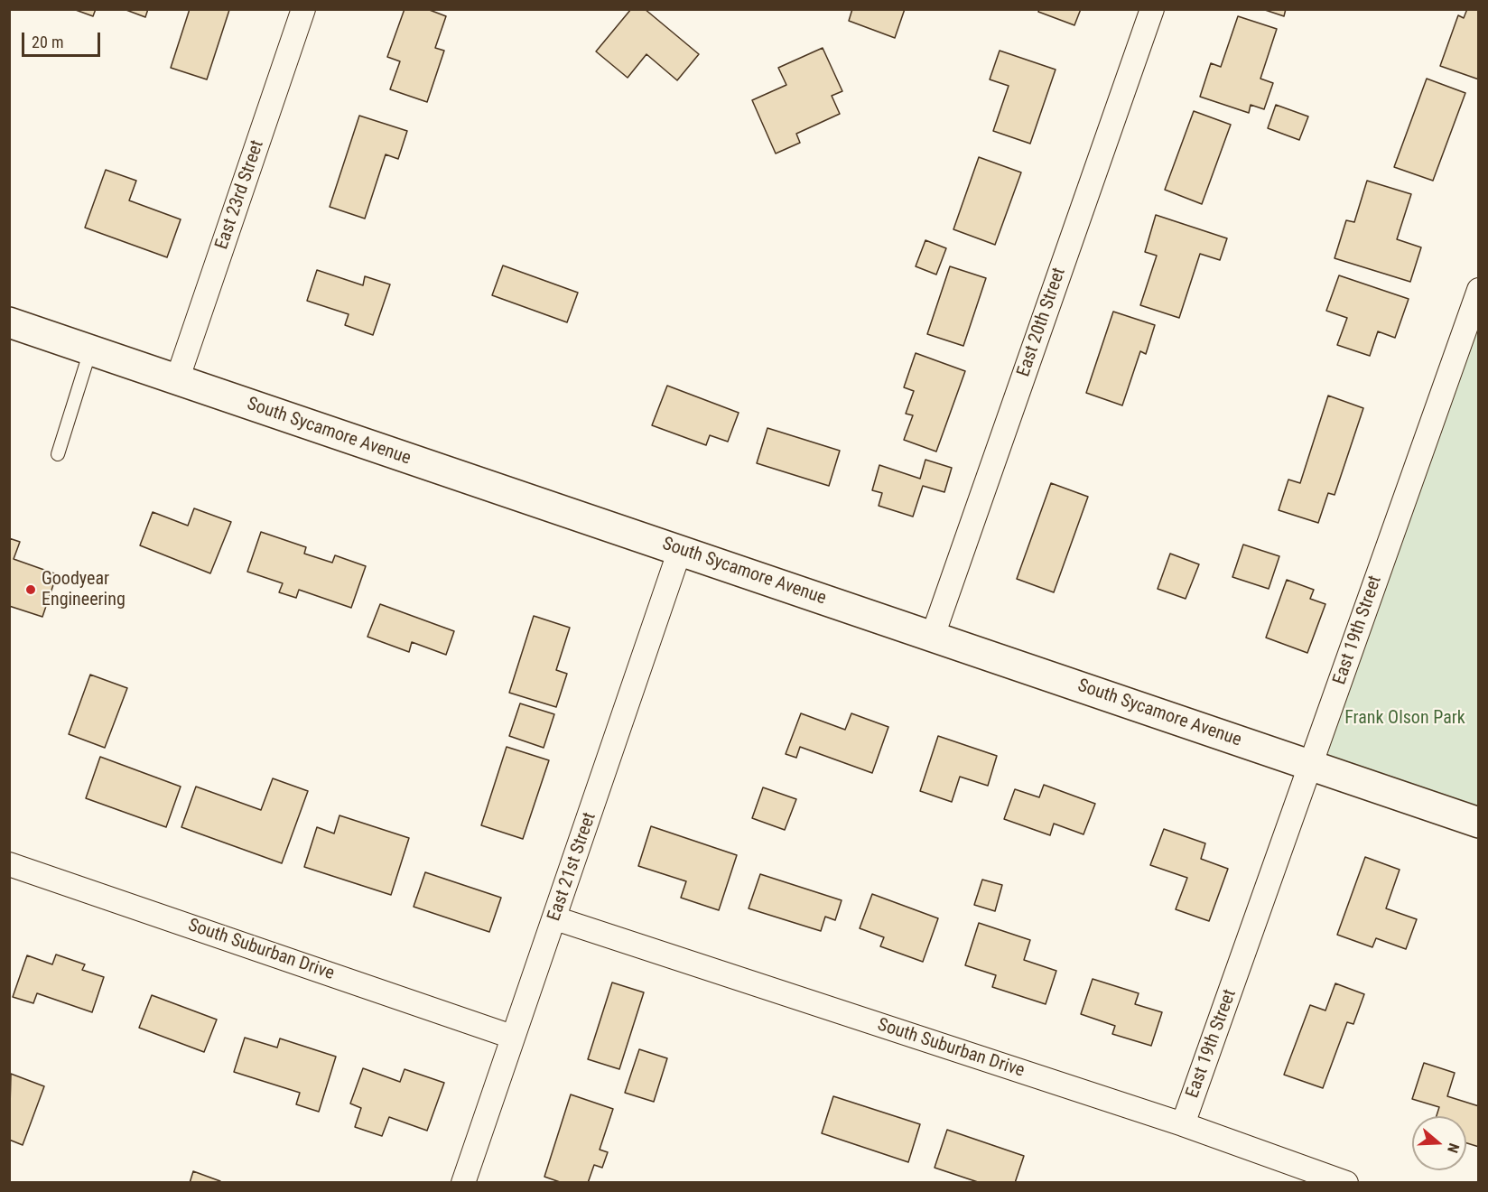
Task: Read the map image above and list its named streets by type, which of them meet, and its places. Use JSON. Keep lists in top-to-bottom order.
{
  "streets": {
    "main road": ["South Sycamore Avenue"],
    "street": [
      "East 23rd Street",
      "East 20th Street",
      "East 19th Street",
      "East 21st Street",
      "South Suburban Drive"
    ]
  },
  "crossings": [
    ["East 23rd Street", "South Sycamore Avenue"],
    ["East 20th Street", "South Sycamore Avenue"],
    ["South Sycamore Avenue", "East 19th Street"],
    ["South Sycamore Avenue", "East 21st Street"],
    ["East 19th Street", "South Suburban Drive"],
    ["East 21st Street", "South Suburban Drive"]
  ],
  "parks": ["Frank Olson Park"],
  "places": ["Goodyear Engineering"],
  "scale_bar": "20 m",
  "north": "right"
}
